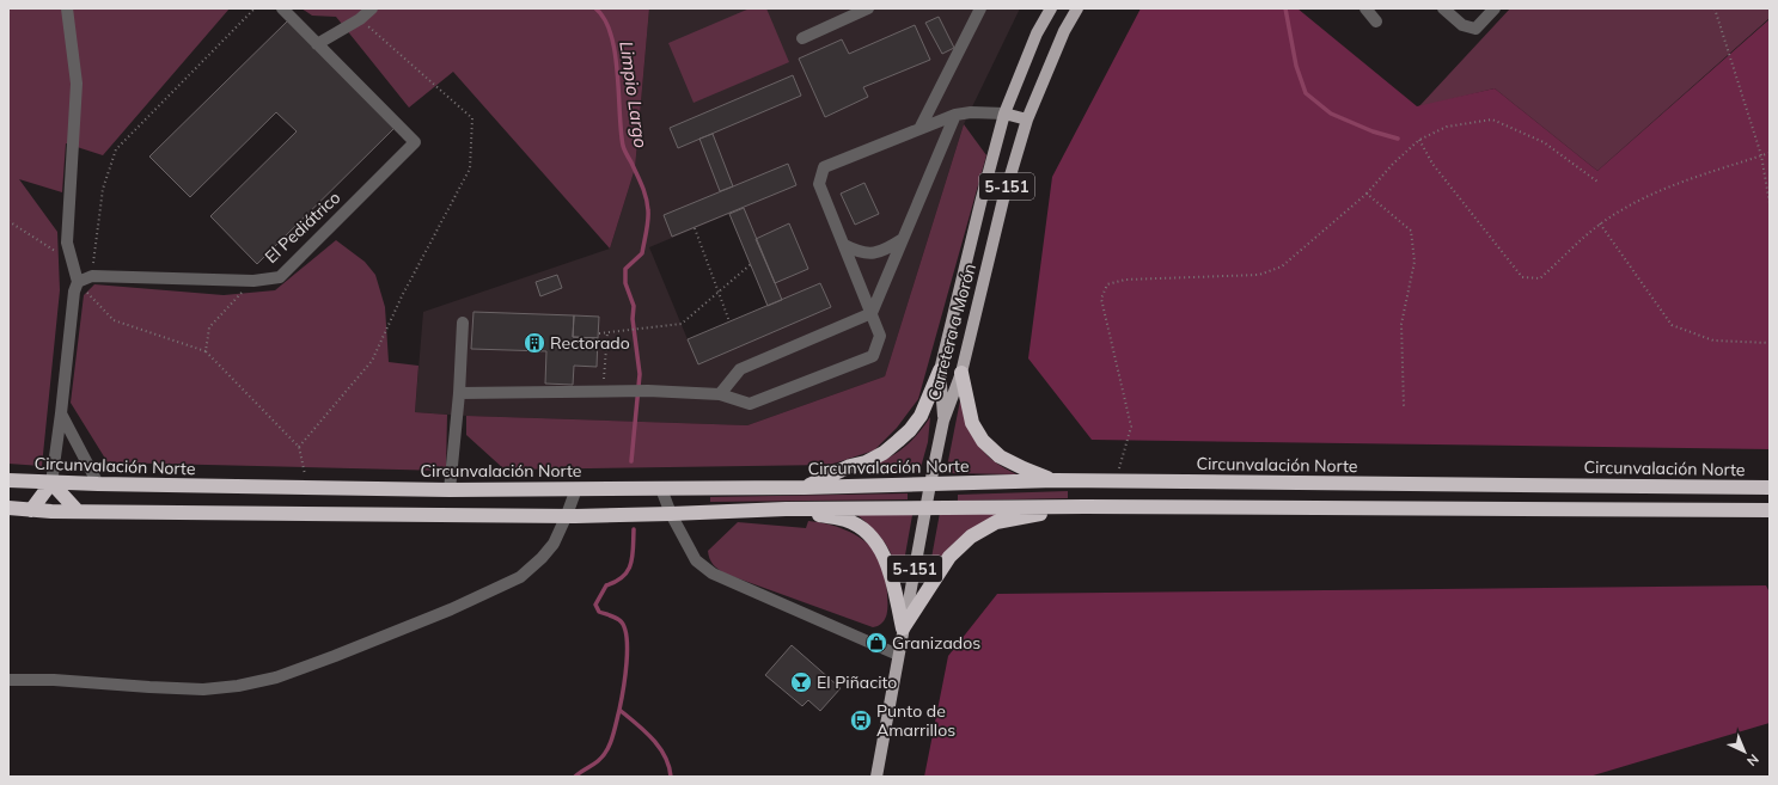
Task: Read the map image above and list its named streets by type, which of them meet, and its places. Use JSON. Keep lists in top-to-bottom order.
{
  "streets": {
    "highway": ["Circunvalación Norte"],
    "main road": ["5-151", "Carretera a Morón"],
    "street": ["El Pediátrico"]
  },
  "crossings": [
    ["5-151", "Carretera a Morón"],
    ["5-151", "Circunvalación Norte"]
  ],
  "water": ["Limpio Largo"],
  "places": {
    "building": ["Rectorado"],
    "shop": ["Granizados"],
    "bar": ["El Piñacito"],
    "bus stop": ["Punto de Amarrillos"]
  },
  "north": "bottom right"
}
